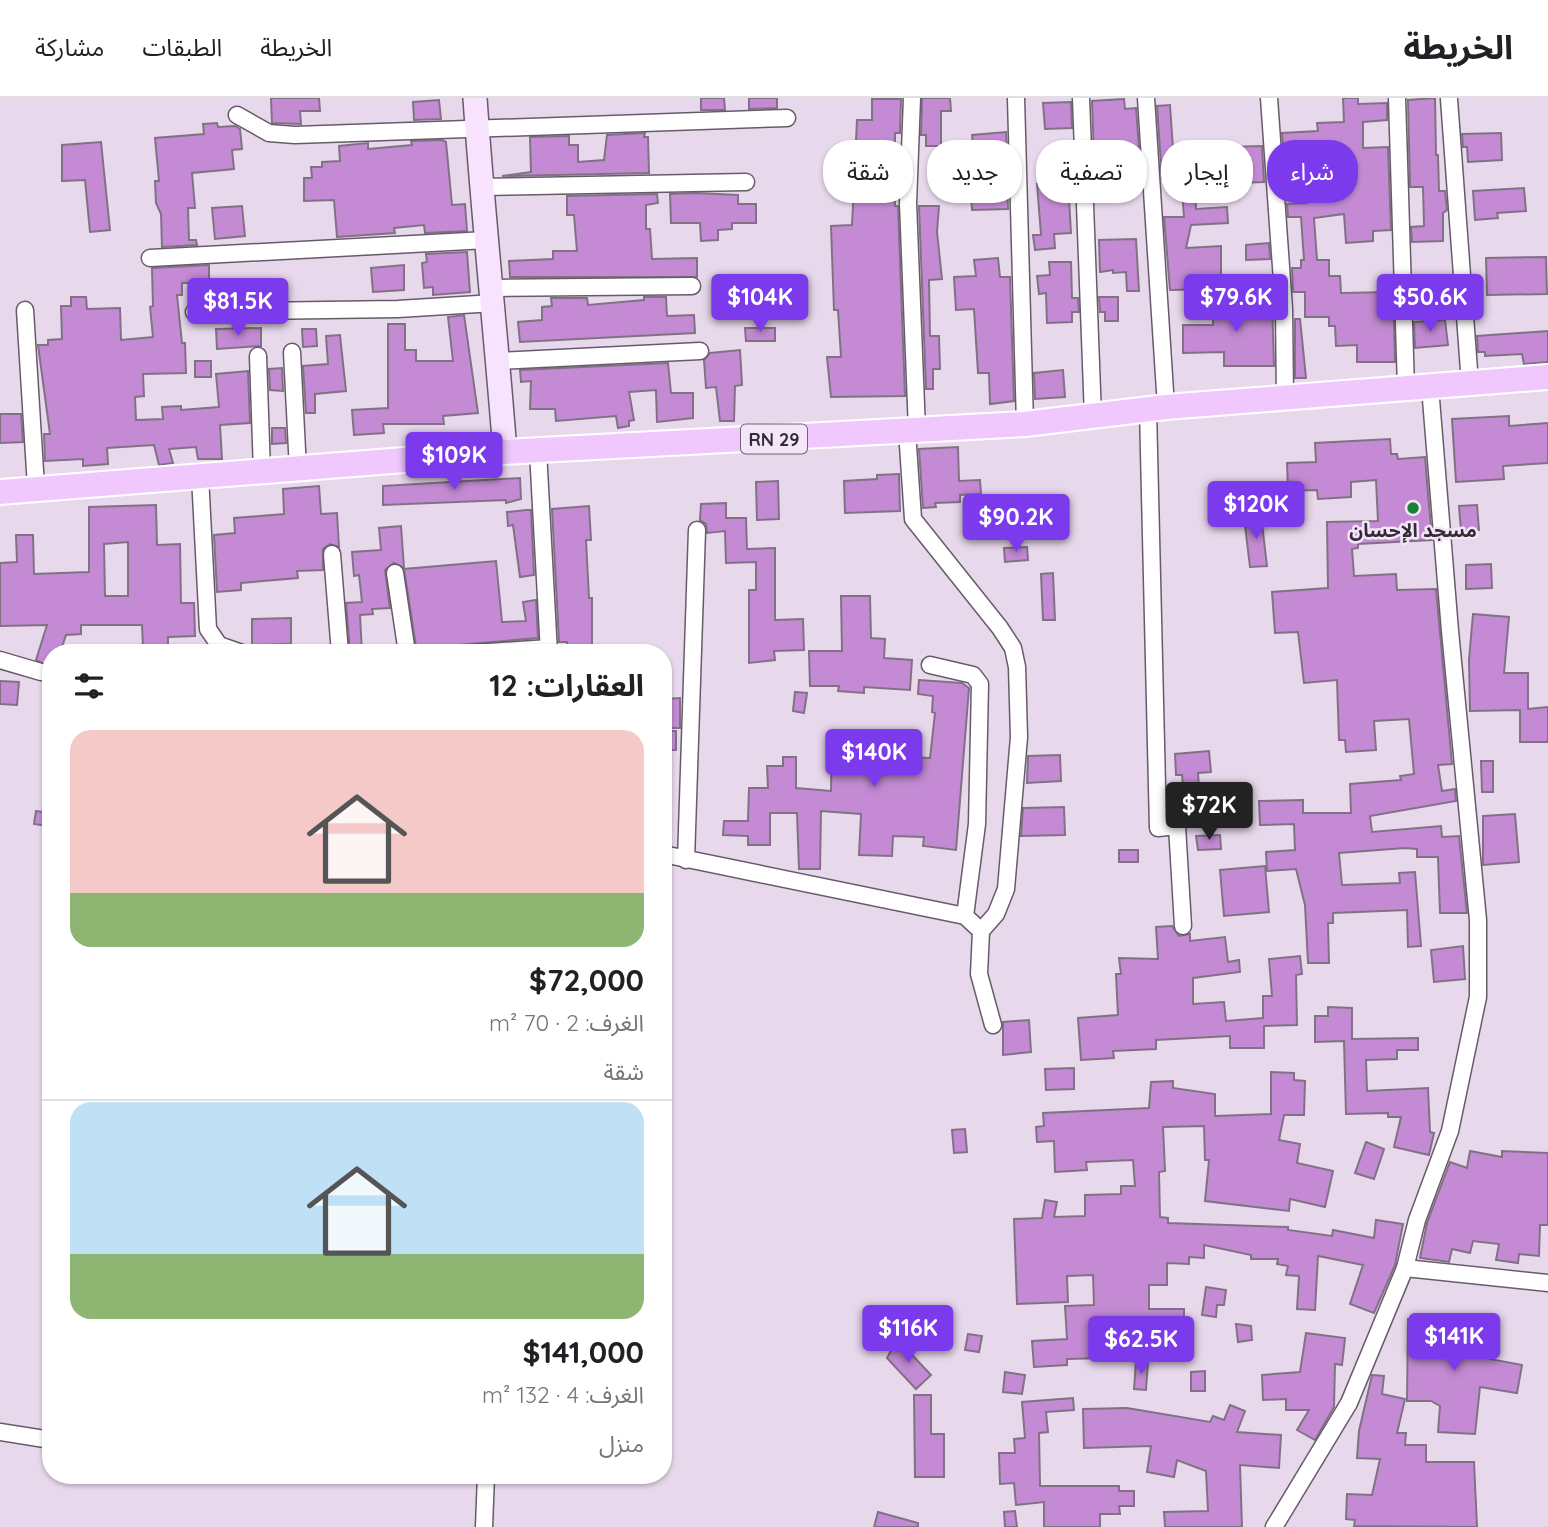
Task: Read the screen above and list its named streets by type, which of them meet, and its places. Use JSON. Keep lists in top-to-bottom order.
{
  "streets": {
    "main road": ["RN 29"]
  },
  "places": ["مسجد الإحسان"],
  "page": {
    "header": "الخريطة",
    "nav": ["الخريطة", "الطبقات", "مشاركة"],
    "chip": [
      "شراء",
      "إيجار",
      "تصفية",
      "جديد",
      "شقة"
    ],
    "price": [
      "$104K",
      "$79.6K",
      "$50.6K",
      "$81.5K",
      "$109K",
      "$120K",
      "$90.2K",
      "$140K",
      "$72K",
      "$116K",
      "$141K",
      "$62.5K"
    ],
    "heading": "العقارات: 12",
    "list": [
      {
        "name": "$72,000",
        "note": "الغرف: 2 · 70 m² · شقة"
      },
      {
        "name": "$141,000",
        "note": "الغرف: 4 · 132 m² · منزل"
      }
    ]
  }
}
